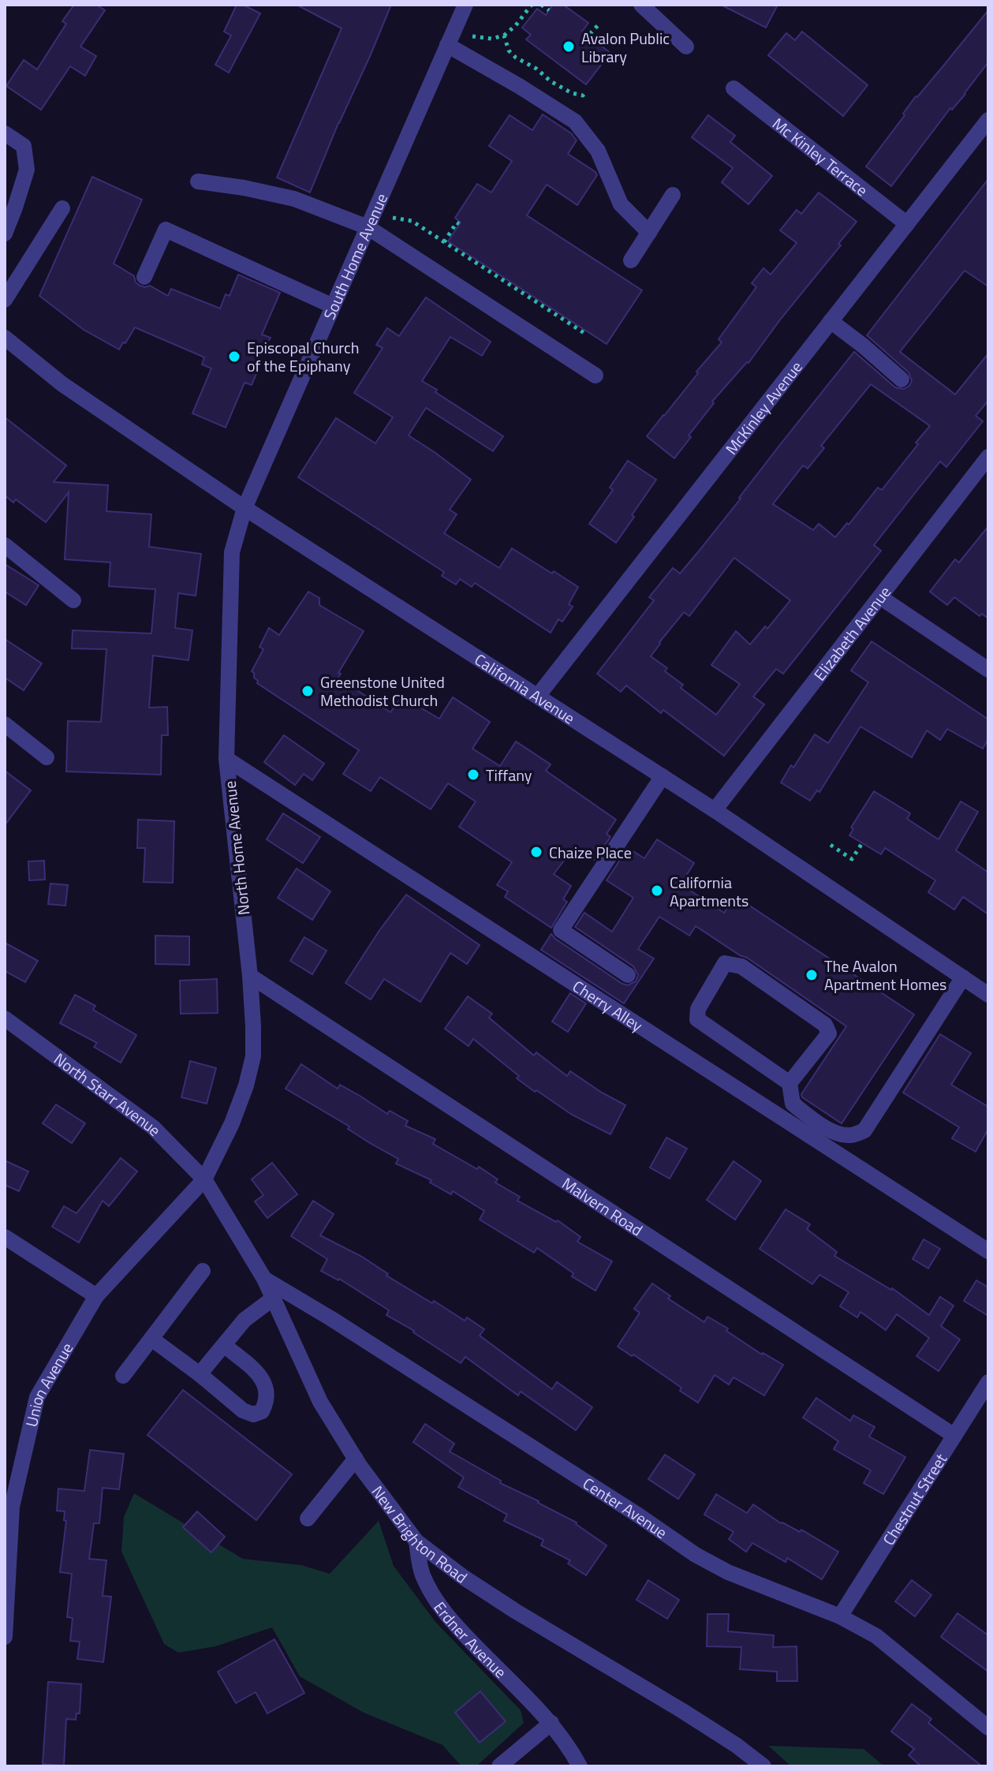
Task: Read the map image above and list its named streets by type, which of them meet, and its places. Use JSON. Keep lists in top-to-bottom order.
{
  "streets": {
    "street": [
      "Mc Kinley Terrace",
      "South Home Avenue",
      "McKinley Avenue",
      "Elizabeth Avenue",
      "California Avenue",
      "North Home Avenue",
      "Cherry Alley",
      "North Starr Avenue",
      "Malvern Road",
      "Union Avenue",
      "Chestnut Street",
      "Center Avenue",
      "New Brighton Road",
      "Erdner Avenue"
    ]
  },
  "crossings": [
    ["Mc Kinley Terrace", "McKinley Avenue"],
    ["South Home Avenue", "California Avenue"],
    ["South Home Avenue", "North Home Avenue"],
    ["McKinley Avenue", "California Avenue"],
    ["Elizabeth Avenue", "California Avenue"],
    ["California Avenue", "North Home Avenue"],
    ["North Home Avenue", "Cherry Alley"],
    ["North Home Avenue", "North Starr Avenue"],
    ["North Home Avenue", "Malvern Road"],
    ["North Home Avenue", "Union Avenue"],
    ["North Home Avenue", "New Brighton Road"],
    ["North Starr Avenue", "Union Avenue"],
    ["North Starr Avenue", "New Brighton Road"],
    ["Malvern Road", "Chestnut Street"],
    ["Union Avenue", "New Brighton Road"],
    ["Chestnut Street", "Center Avenue"],
    ["Center Avenue", "New Brighton Road"],
    ["New Brighton Road", "Erdner Avenue"]
  ],
  "places": [
    "Avalon Public Library",
    "Episcopal Church of the Epiphany",
    "Greenstone United Methodist Church",
    "Tiffany",
    "Chaize Place",
    "California Apartments",
    "The Avalon Apartment Homes"
  ]
}
